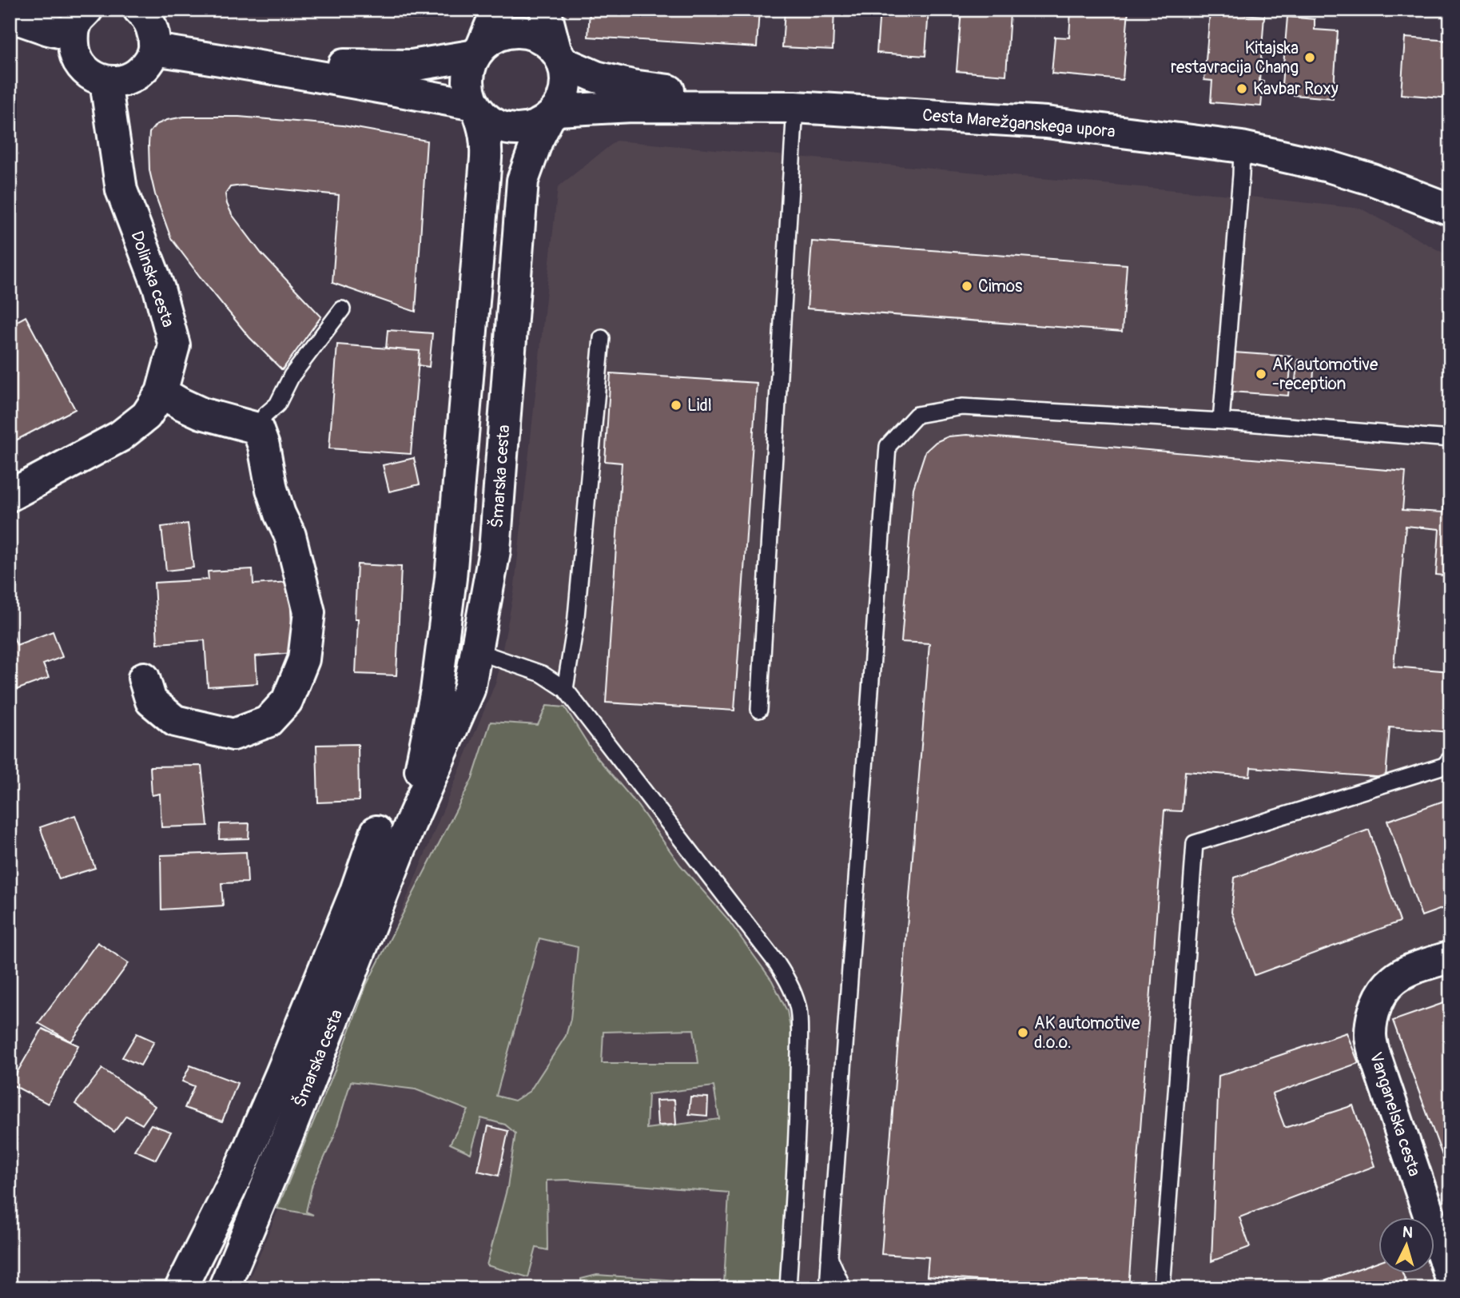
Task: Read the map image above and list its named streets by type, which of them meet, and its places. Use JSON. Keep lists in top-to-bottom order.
{
  "streets": {
    "street": [
      "Cesta Marežganskega upora",
      "Dolinska cesta",
      "Šmarska cesta",
      "Vanganelska cesta"
    ]
  },
  "crossings": [
    ["Cesta Marežganskega upora", "Šmarska cesta"]
  ],
  "places": [
    "Kitajska restavracija Chang",
    "Kavbar Roxy",
    "Cimos",
    "AK automotive -reception",
    "Lidl",
    "AK automotive d.o.o."
  ],
  "north": "top"
}
